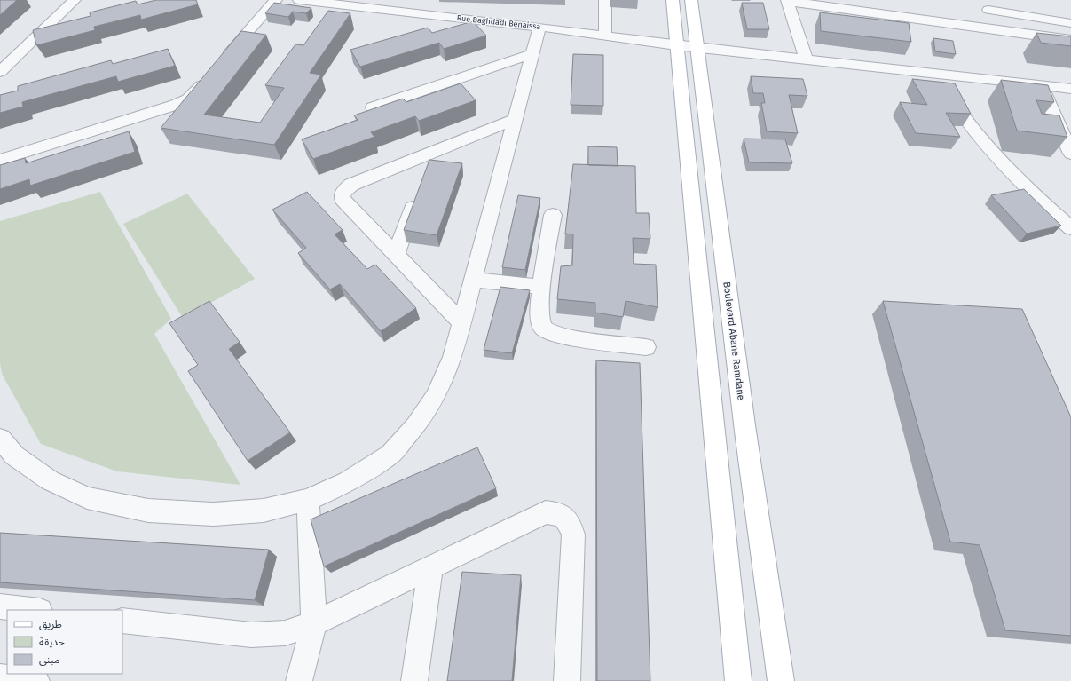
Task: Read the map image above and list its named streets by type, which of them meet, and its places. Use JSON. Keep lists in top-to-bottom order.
{
  "streets": {
    "main road": ["Boulevard Abane Ramdane"],
    "street": ["Rue Baghdadi Benaissa"]
  },
  "crossings": [
    ["Rue Baghdadi Benaissa", "Boulevard Abane Ramdane"]
  ],
  "legend": ["طريق", "حديقة", "مبنى"]
}
